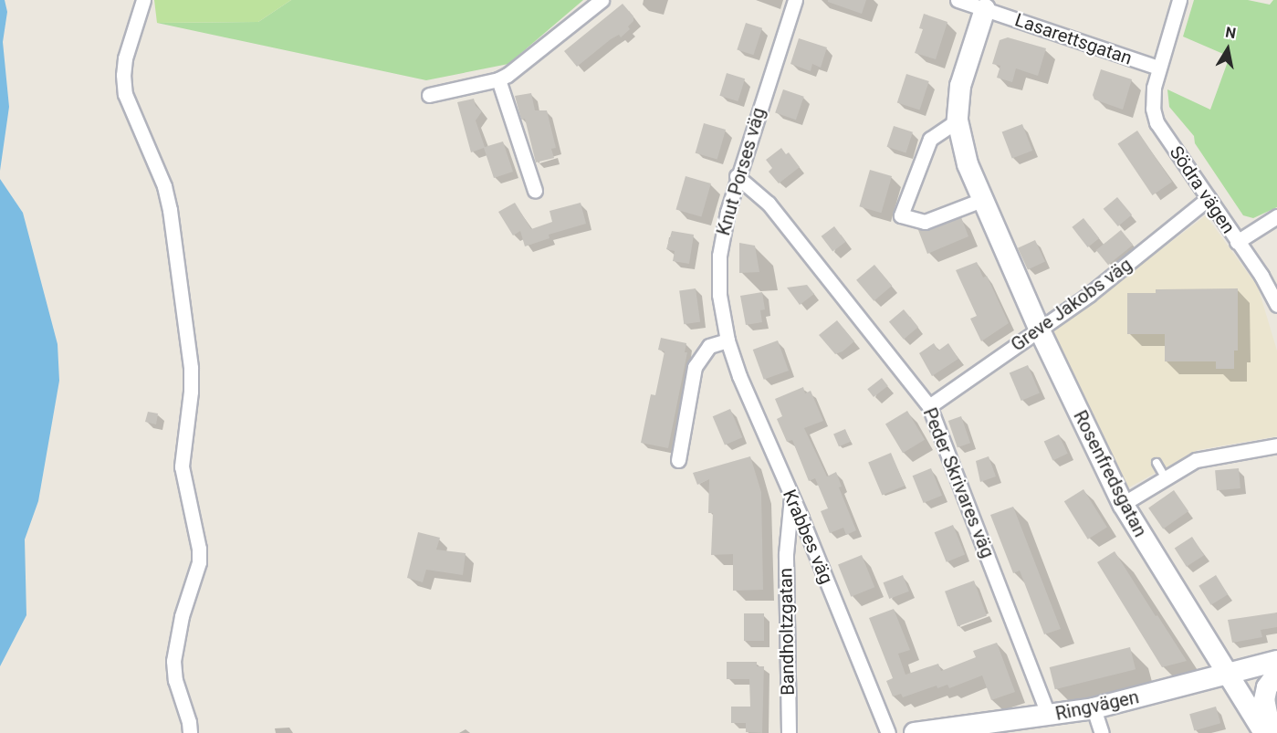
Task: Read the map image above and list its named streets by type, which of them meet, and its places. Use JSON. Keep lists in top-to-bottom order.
{
  "streets": {
    "street": [
      "Lasarettsgatan",
      "Knut Porses väg",
      "Södra vägen",
      "Greve Jakobs väg",
      "Rosenfredsgatan",
      "Peder Skrivares väg",
      "Krabbes väg",
      "Bandholtzgatan",
      "Ringvägen"
    ]
  },
  "crossings": [
    ["Lasarettsgatan", "Södra vägen"],
    ["Lasarettsgatan", "Rosenfredsgatan"],
    ["Knut Porses väg", "Peder Skrivares väg"],
    ["Knut Porses väg", "Krabbes väg"],
    ["Södra vägen", "Greve Jakobs väg"],
    ["Greve Jakobs väg", "Rosenfredsgatan"],
    ["Greve Jakobs väg", "Peder Skrivares väg"],
    ["Rosenfredsgatan", "Ringvägen"],
    ["Peder Skrivares väg", "Ringvägen"],
    ["Krabbes väg", "Bandholtzgatan"]
  ],
  "north": "top"
}
